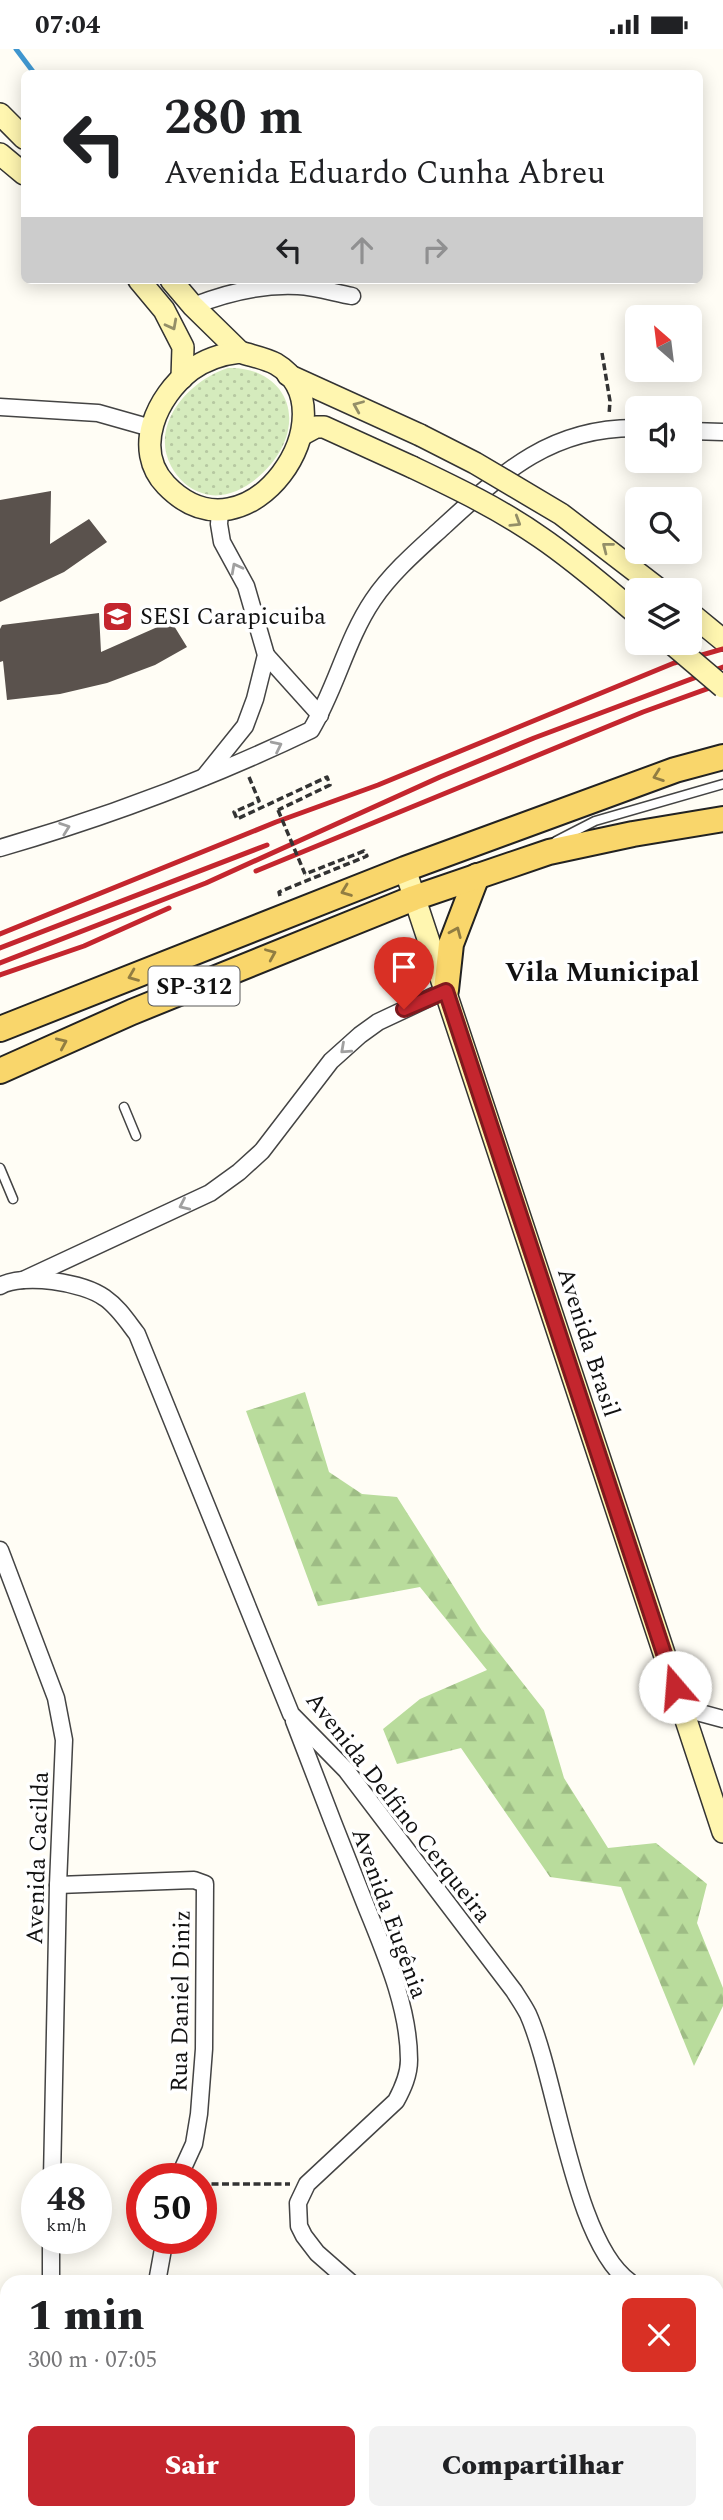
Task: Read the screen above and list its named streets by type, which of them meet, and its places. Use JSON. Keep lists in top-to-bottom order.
{
  "streets": {
    "main road": ["SP-312", "Avenida Brasil"],
    "street": [
      "Avenida Delfino Cerqueira",
      "Avenida Cacilda",
      "Avenida Eugênia",
      "Rua Daniel Diniz"
    ]
  },
  "crossings": [
    ["SP-312", "Avenida Brasil"],
    ["Avenida Delfino Cerqueira", "Avenida Eugênia"],
    ["Avenida Cacilda", "Rua Daniel Diniz"]
  ],
  "districts": ["Vila Municipal"],
  "places": {
    "school or university": ["SESI Carapicuiba"]
  },
  "north": "top left",
  "page": {
    "status": "07:04",
    "turn": ["280 m", "Avenida Eduardo Cunha Abreu"],
    "speed": "48 km/h",
    "limit": "50",
    "heading": ["1 min", "300 m · 07:05"],
    "buttons": ["Sair", "Compartilhar"]
  }
}
